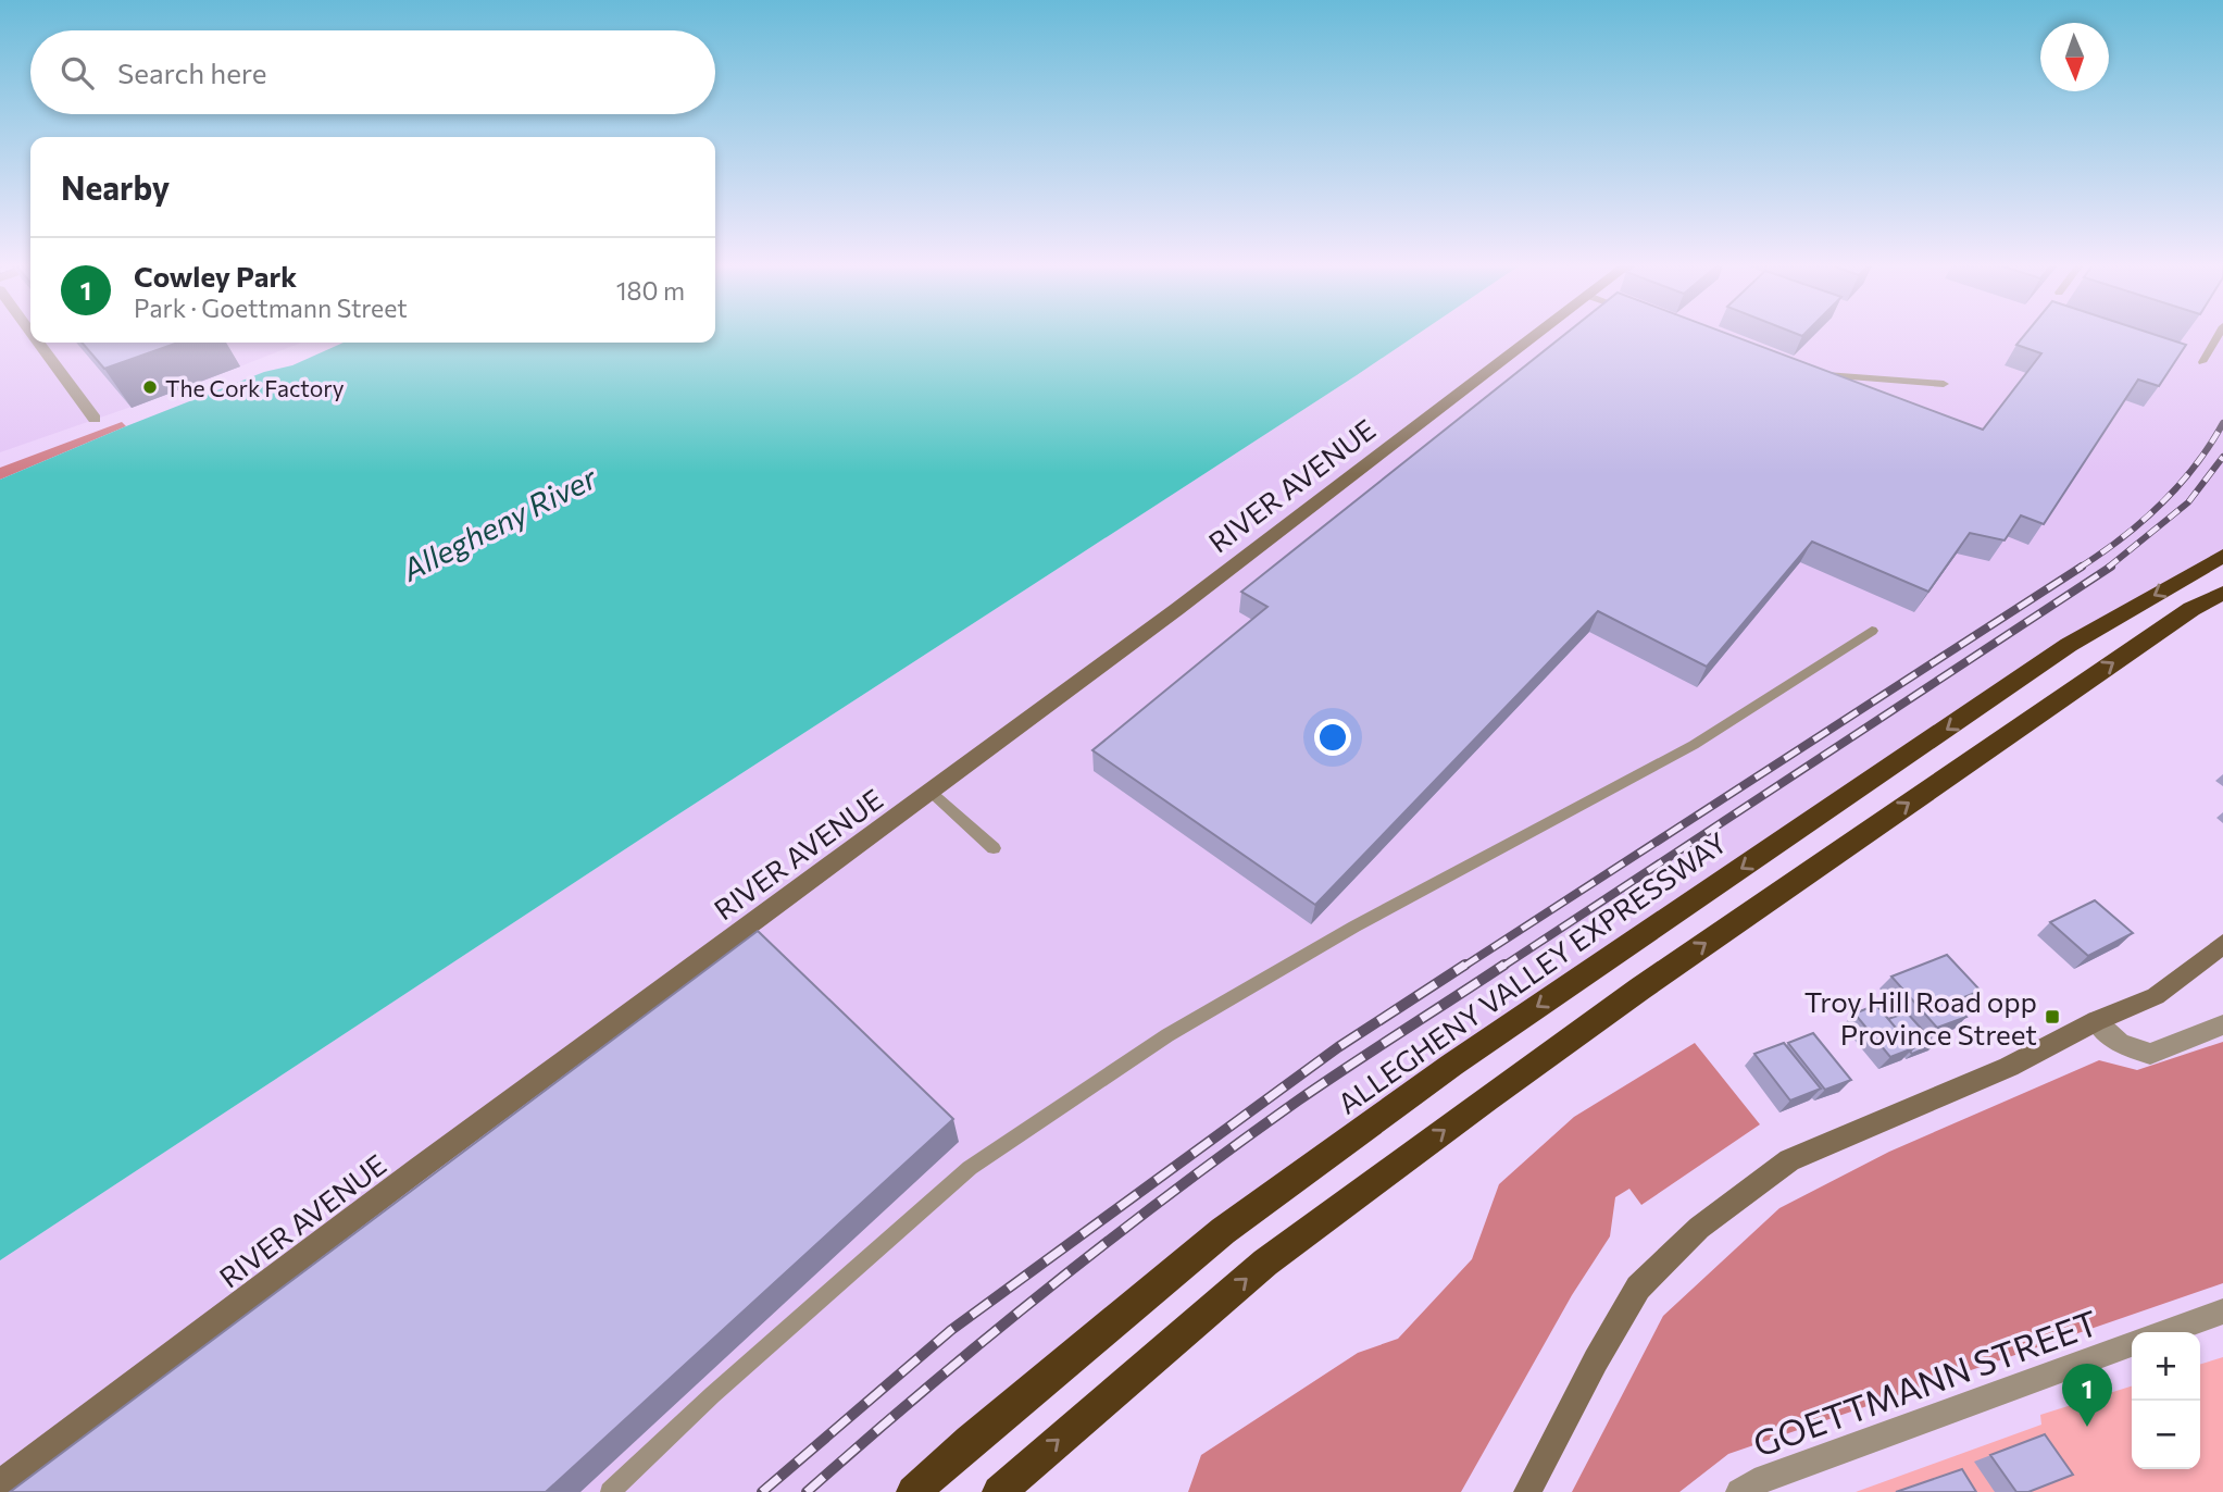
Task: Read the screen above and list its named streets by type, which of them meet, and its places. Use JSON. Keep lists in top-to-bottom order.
{
  "streets": {
    "highway": ["ALLEGHENY VALLEY EXPRESSWAY"],
    "street": ["RIVER AVENUE", "GOETTMANN STREET"]
  },
  "water": ["Allegheny River"],
  "places": {
    "other": ["The Cork Factory"],
    "transit": ["Troy Hill Road opp Province Street"]
  },
  "north": "bottom",
  "page": {
    "search": "Search here",
    "heading": "Nearby",
    "list": [
      {
        "mark": "1",
        "name": "Cowley Park",
        "note": "Park · Goettmann Street",
        "value": "180 m"
      }
    ],
    "map_buttons": ["+", "−"],
    "pins": "1"
  }
}
